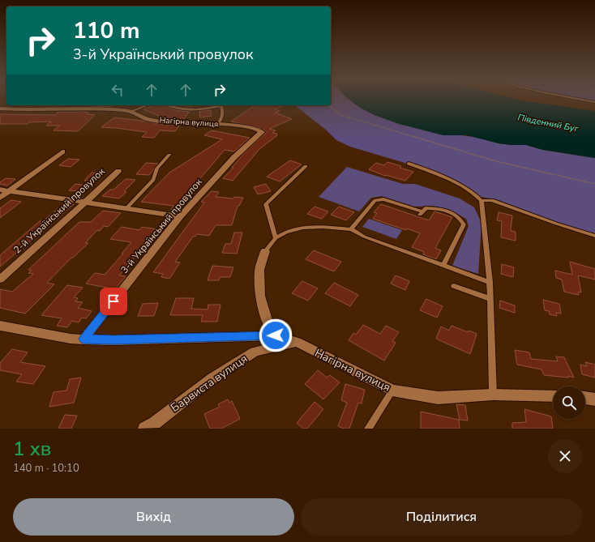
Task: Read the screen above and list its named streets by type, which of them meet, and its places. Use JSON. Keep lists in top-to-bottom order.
{
  "streets": {
    "street": [
      "Нагірна вулиця",
      "2-й Український провулок",
      "3-й Український провулок",
      "Барвиста вулиця"
    ]
  },
  "crossings": [
    ["Нагірна вулиця", "3-й Український провулок"],
    ["Нагірна вулиця", "Барвиста вулиця"]
  ],
  "water": ["Південний Буг"],
  "page": {
    "turn": ["110 m", "3-й Український провулок"],
    "heading": ["1 хв", "140 m · 10:10"],
    "buttons": ["Вихід", "Поділитися"]
  }
}
